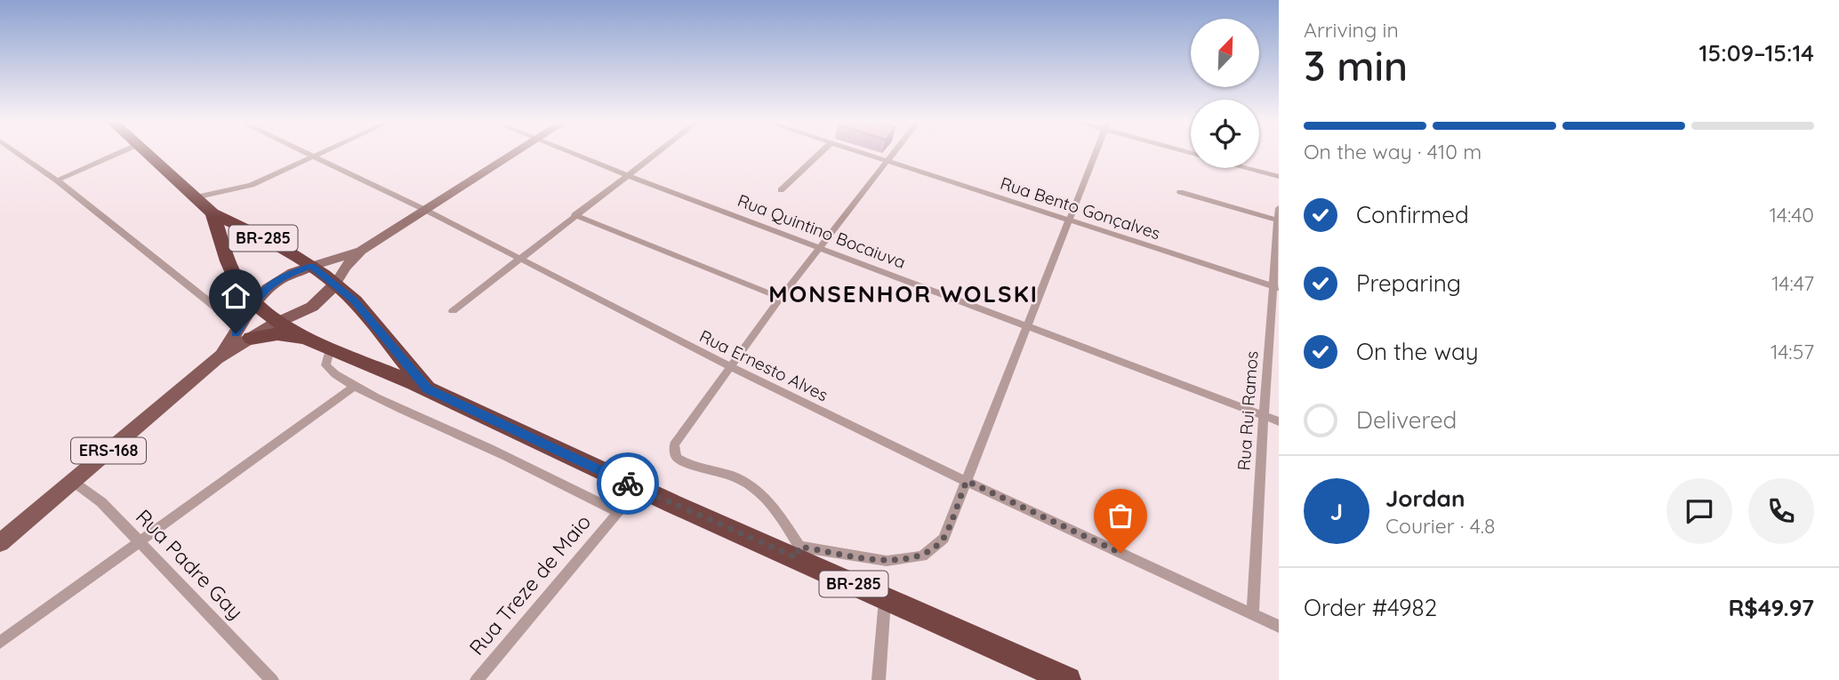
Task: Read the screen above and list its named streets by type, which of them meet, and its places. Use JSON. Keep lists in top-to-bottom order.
{
  "streets": {
    "highway": ["BR-285"],
    "main road": ["ERS-168"],
    "street": [
      "Rua Bento Gonçalves",
      "Rua Quintino Bocaiuva",
      "Rua Ernesto Alves",
      "Rua Rui Ramos",
      "Rua Padre Gay",
      "Rua Treze de Maio"
    ]
  },
  "crossings": [
    ["Rua Bento Gonçalves", "Rua Rui Ramos"],
    ["Rua Quintino Bocaiuva", "Rua Rui Ramos"],
    ["BR-285", "ERS-168"],
    ["BR-285", "Rua Treze de Maio"],
    ["Rua Ernesto Alves", "Rua Rui Ramos"],
    ["ERS-168", "Rua Padre Gay"]
  ],
  "districts": ["MONSENHOR WOLSKI"],
  "north": "top right",
  "page": {
    "heading": ["3 min", "Arriving in", "15:09–15:14"],
    "panel": [
      "Jordan",
      "Courier · 4.8",
      "Order #4982",
      "R$49.97"
    ],
    "bar": "On the way · 410 m",
    "list": [
      ["Confirmed", "14:40"],
      ["Preparing", "14:47"],
      ["On the way", "14:57"],
      "Delivered"
    ],
    "round": "J"
  }
}
